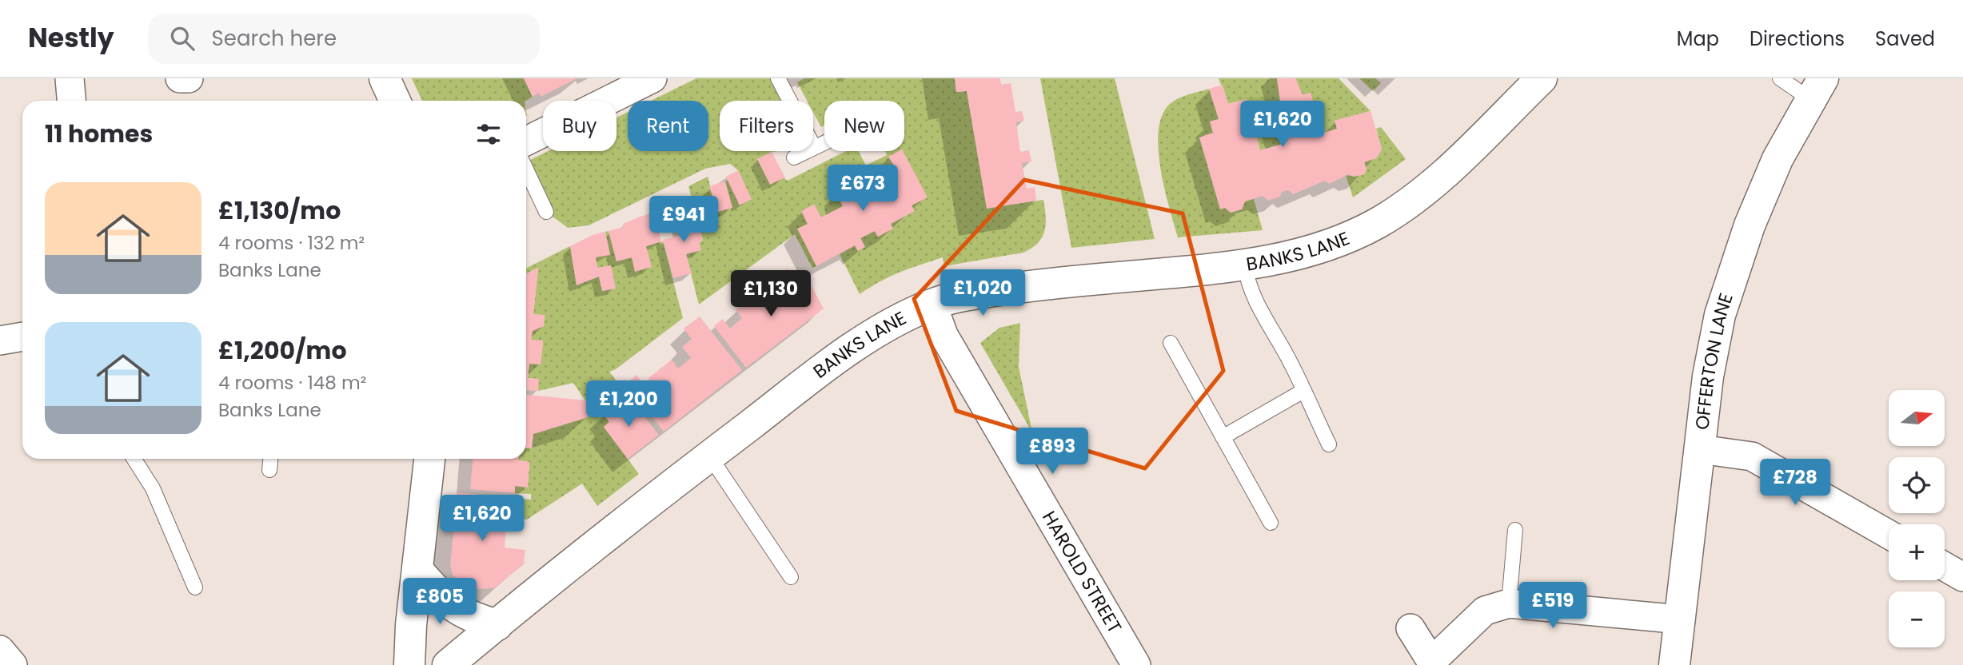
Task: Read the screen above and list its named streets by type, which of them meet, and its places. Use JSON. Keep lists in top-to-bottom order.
{
  "streets": {
    "street": ["BANKS LANE", "OFFERTON LANE", "HAROLD STREET"]
  },
  "crossings": [
    ["BANKS LANE", "HAROLD STREET"]
  ],
  "north": "right",
  "page": {
    "header": "Nestly",
    "search": "Search here",
    "nav": ["Map", "Directions", "Saved"],
    "price": [
      "£1,620",
      "£673",
      "£941",
      "£1,020",
      "£1,130",
      "£1,200",
      "£893",
      "£728",
      "£1,620",
      "£805",
      "£519"
    ],
    "chip": [
      "Buy",
      "Rent",
      "Filters",
      "New"
    ],
    "heading": "11 homes",
    "list": [
      {
        "name": "£1,130/mo",
        "note": "4 rooms · 132 m² · Banks Lane"
      },
      {
        "name": "£1,200/mo",
        "note": "4 rooms · 148 m² · Banks Lane"
      }
    ],
    "map_buttons": ["+", "−"]
  }
}
